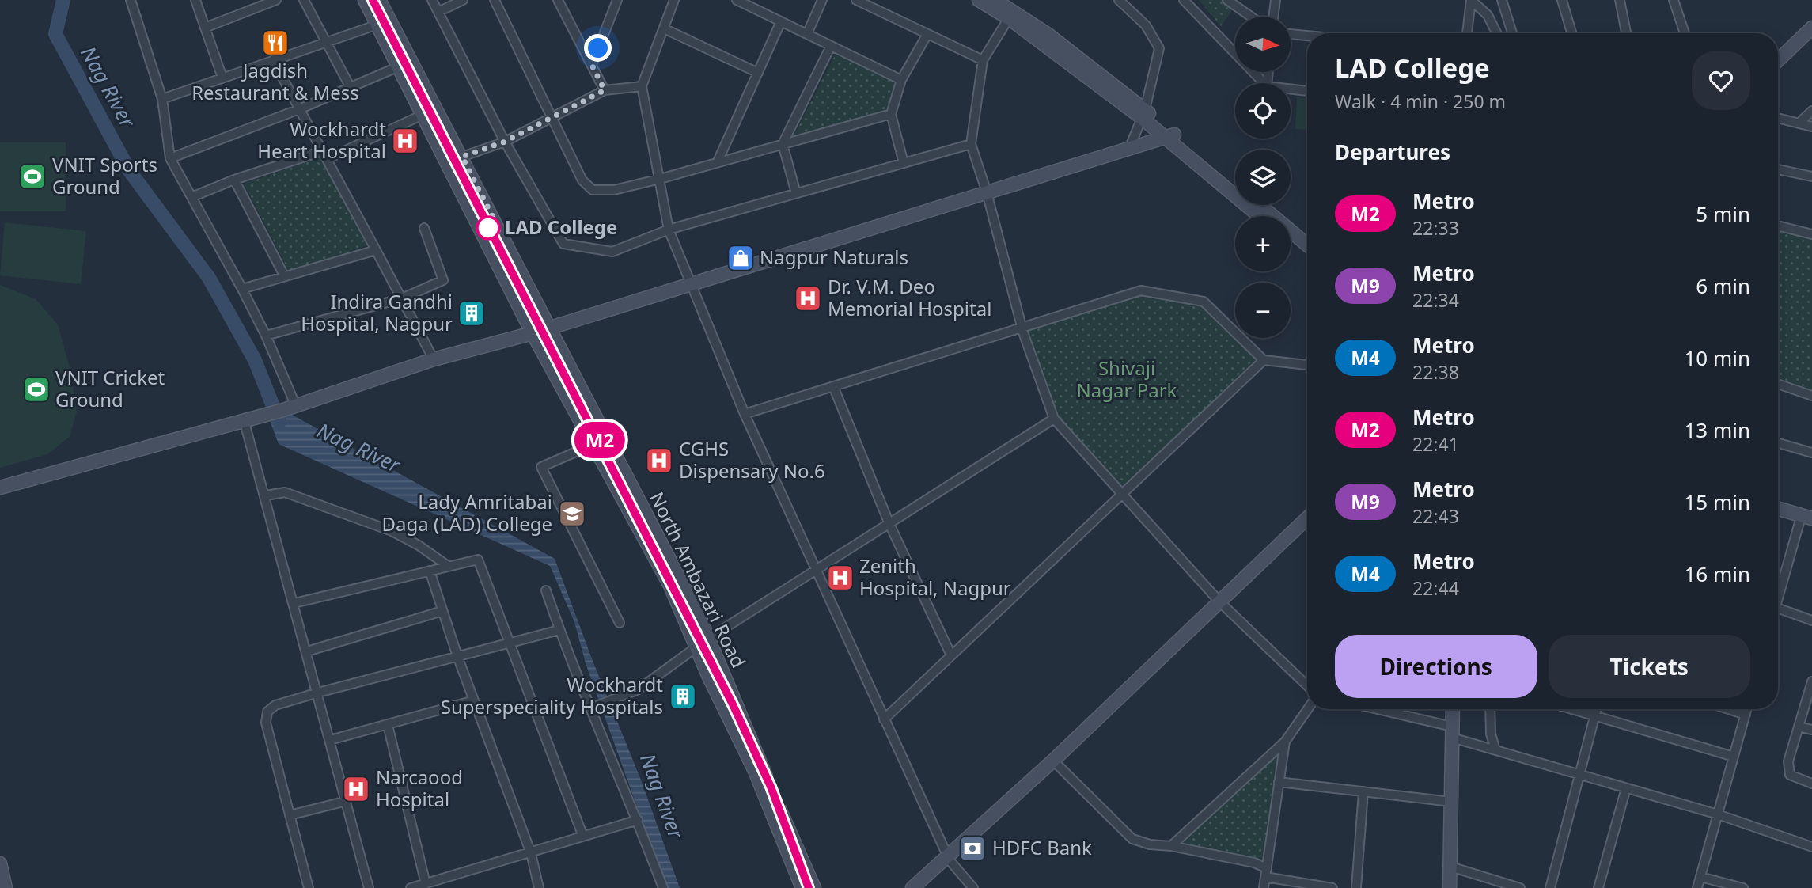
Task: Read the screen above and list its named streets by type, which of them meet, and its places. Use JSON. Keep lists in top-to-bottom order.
{
  "streets": {
    "street": ["North Ambazari Road"]
  },
  "water": ["Nag River"],
  "parks": ["Shivaji Nagar Park"],
  "places": {
    "restaurant": ["Jagdish Restaurant & Mess"],
    "hospital": [
      "Wockhardt Heart Hospital",
      "Dr. V.M. Deo Memorial Hospital",
      "CGHS Dispensary No.6",
      "Zenith Hospital, Nagpur",
      "Narcaood Hospital"
    ],
    "sports": ["VNIT Sports Ground", "VNIT Cricket Ground"],
    "other": ["LAD College"],
    "shop": ["Nagpur Naturals"],
    "building": ["Indira Gandhi Hospital, Nagpur", "Wockhardt Superspeciality Hospitals"],
    "school or university": ["Lady Amritabai Daga (LAD) College"],
    "bank": ["HDFC Bank"]
  },
  "lines": ["metro line M2"],
  "north": "right",
  "page": {
    "on_map": "M2",
    "map_buttons": ["+", "−"],
    "heading": [
      ["LAD College", "Walk · 4 min · 250 m"],
      "Departures"
    ],
    "list": [
      {
        "mark": "M2",
        "name": "Metro",
        "note": "22:33",
        "value": "5 min"
      },
      {
        "mark": "M9",
        "name": "Metro",
        "note": "22:34",
        "value": "6 min"
      },
      {
        "mark": "M4",
        "name": "Metro",
        "note": "22:38",
        "value": "10 min"
      },
      {
        "mark": "M2",
        "name": "Metro",
        "note": "22:41",
        "value": "13 min"
      },
      {
        "mark": "M9",
        "name": "Metro",
        "note": "22:43",
        "value": "15 min"
      },
      {
        "mark": "M4",
        "name": "Metro",
        "note": "22:44",
        "value": "16 min"
      }
    ],
    "buttons": ["Directions", "Tickets"]
  }
}
